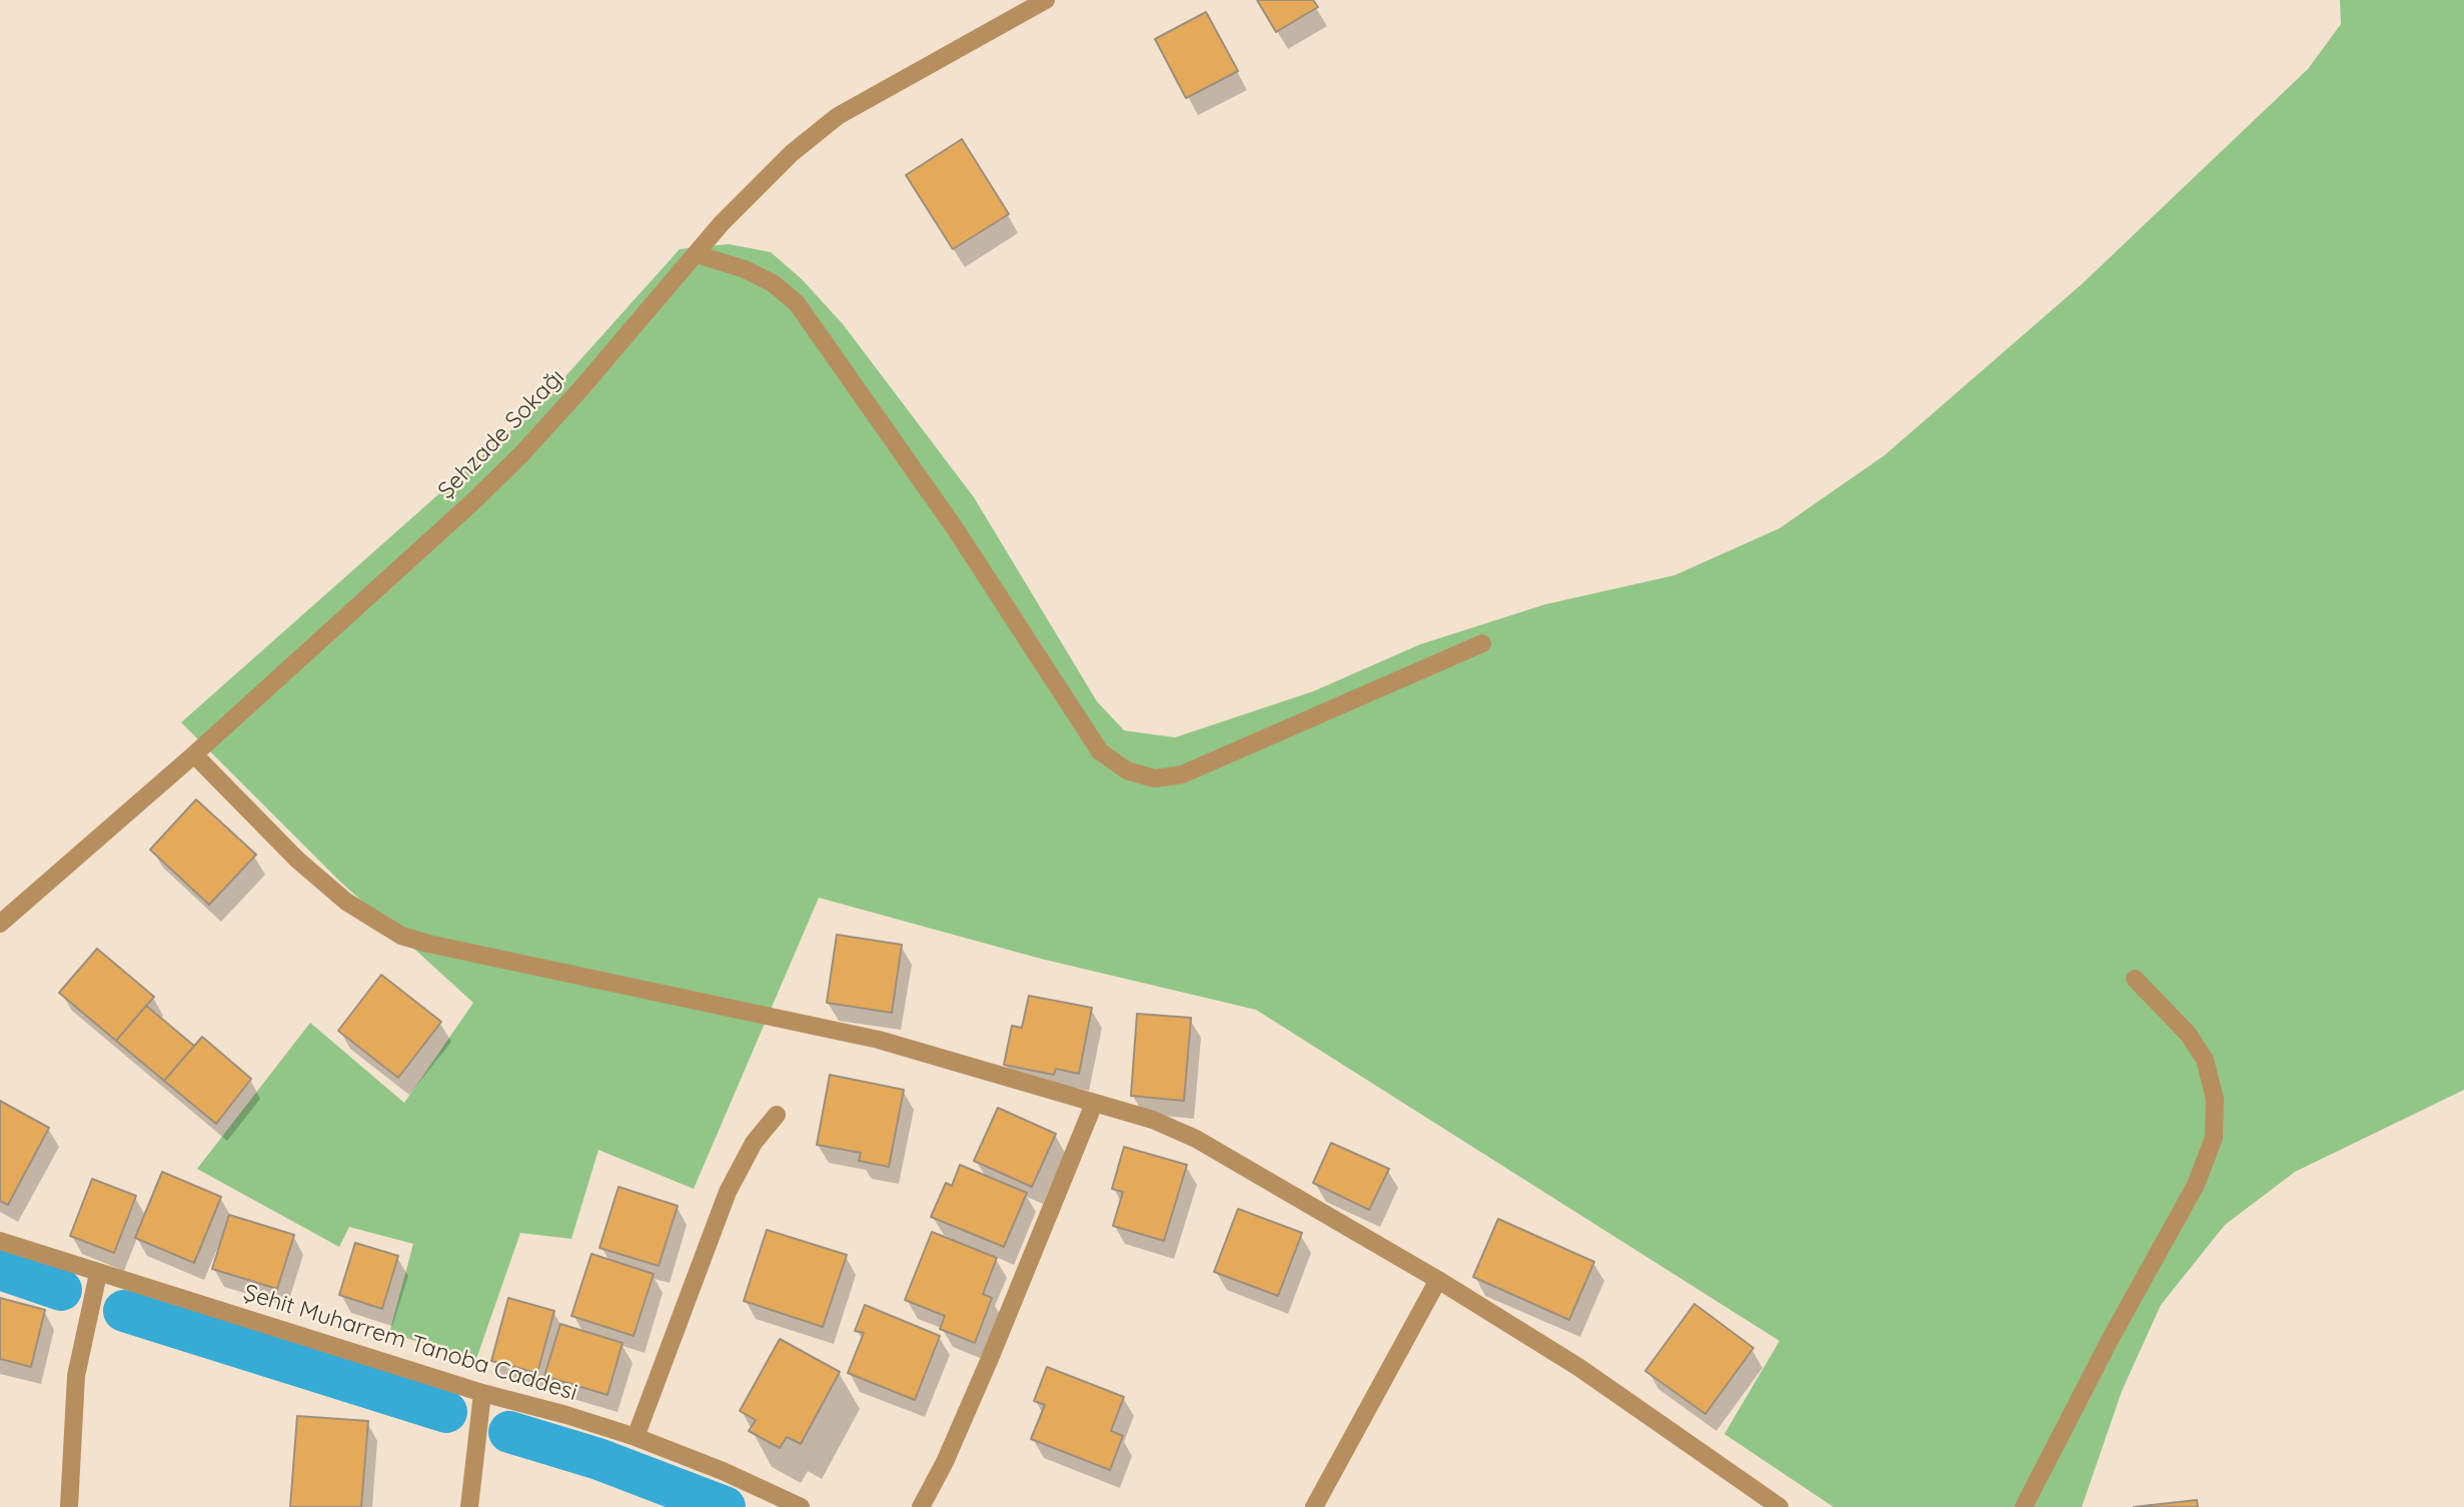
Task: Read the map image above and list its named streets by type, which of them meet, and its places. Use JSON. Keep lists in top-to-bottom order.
{
  "streets": {
    "street": ["Şehzade Sokağı", "Şehit Muharrem Tanoba Caddesi"]
  }
}
